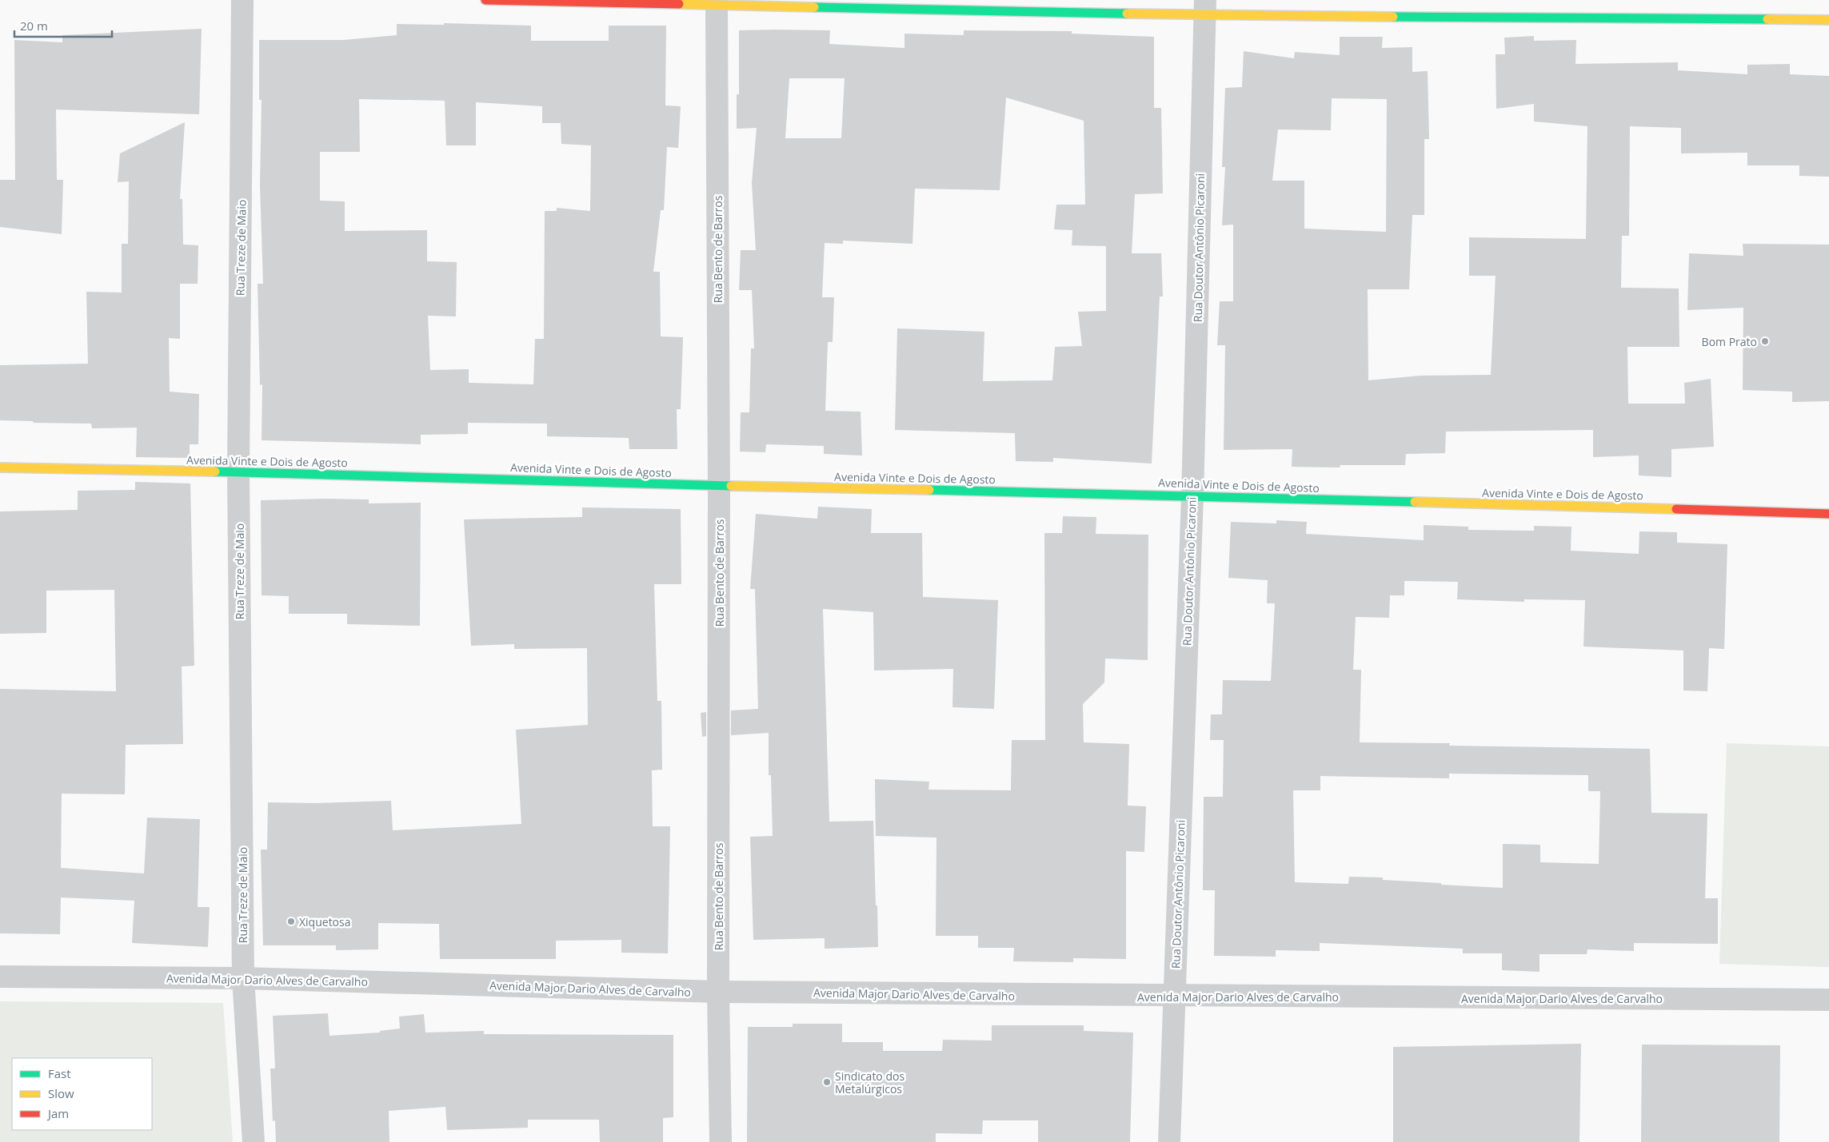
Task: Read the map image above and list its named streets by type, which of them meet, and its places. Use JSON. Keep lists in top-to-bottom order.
{
  "streets": {
    "street": [
      "Rua Treze de Maio",
      "Rua Doutor Antônio Picaroni",
      "Rua Bento de Barros",
      "Avenida Vinte e Dois de Agosto",
      "Avenida Major Dario Alves de Carvalho"
    ]
  },
  "crossings": [
    ["Rua Treze de Maio", "Avenida Vinte e Dois de Agosto"],
    ["Rua Treze de Maio", "Avenida Major Dario Alves de Carvalho"],
    ["Rua Doutor Antônio Picaroni", "Avenida Vinte e Dois de Agosto"],
    ["Rua Doutor Antônio Picaroni", "Avenida Major Dario Alves de Carvalho"],
    ["Rua Bento de Barros", "Avenida Vinte e Dois de Agosto"],
    ["Rua Bento de Barros", "Avenida Major Dario Alves de Carvalho"]
  ],
  "places": ["Bom Prato", "Xiquetosa", "Sindicato dos Metalúrgicos"],
  "legend": ["Fast", "Slow", "Jam"],
  "scale_bar": "20 m"
}
